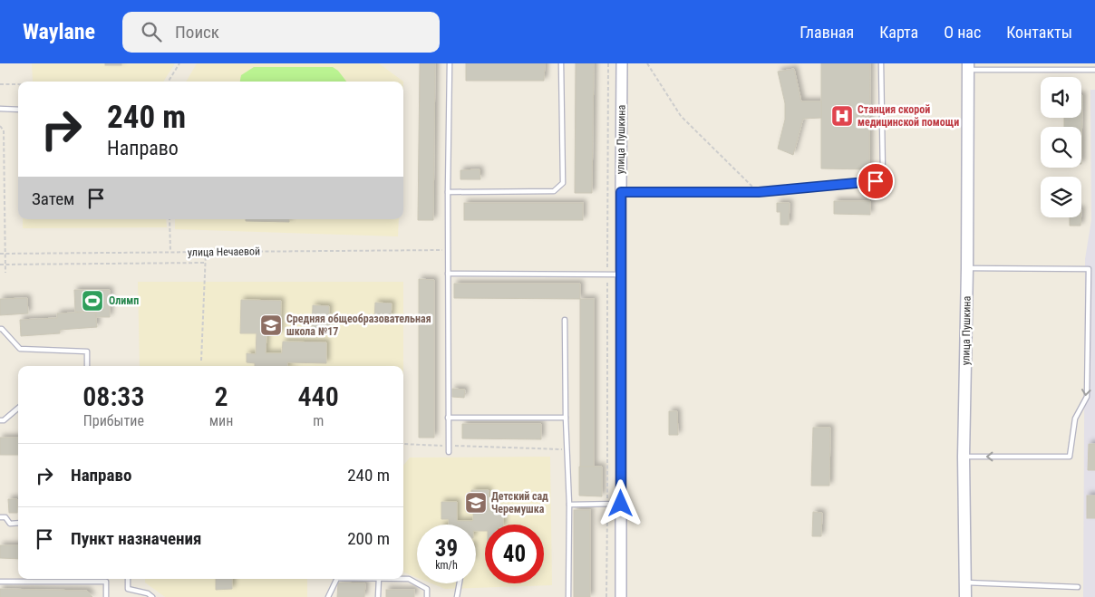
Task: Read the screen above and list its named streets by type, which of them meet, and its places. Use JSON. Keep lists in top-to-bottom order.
{
  "streets": {
    "main road": ["улица Пушкина"],
    "path": ["улица Нечаевой"]
  },
  "places": {
    "hospital": ["Станция скорой медицинской помощи"],
    "sports": ["Олимп"],
    "school or university": ["Средняя общеобразовательная школа №17", "Детский сад Черемушка"]
  },
  "page": {
    "header": "Waylane",
    "search": "Поиск",
    "nav": [
      "Главная",
      "Карта",
      "О нас",
      "Контакты"
    ],
    "turn": ["240 m", "Направо"],
    "then": "Затем",
    "eta": [
      "08:33",
      "Прибытие",
      "2",
      "мин",
      "440",
      "m"
    ],
    "list": [
      {
        "name": "Направо",
        "value": "240 m"
      },
      {
        "name": "Пункт назначения",
        "value": "200 m"
      }
    ],
    "speed": "39 km/h",
    "limit": "40"
  }
}
